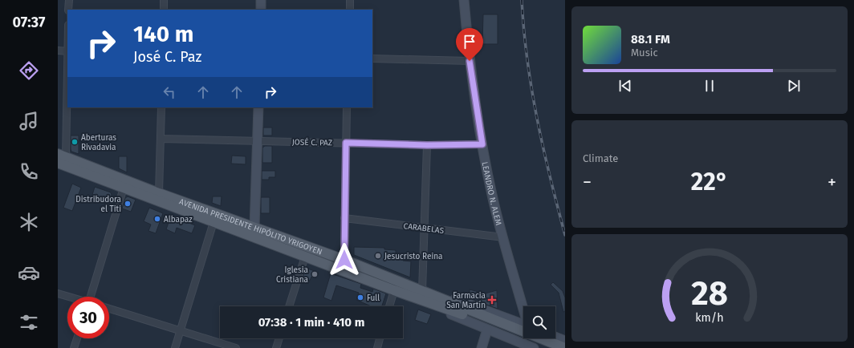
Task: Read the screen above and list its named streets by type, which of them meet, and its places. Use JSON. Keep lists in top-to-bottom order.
{
  "streets": {
    "main road": ["AVENIDA PRESIDENTE HIPÓLITO YRIGOYEN"],
    "street": ["JOSÉ C. PAZ", "LEANDRO N. ALEM", "CARABELAS"]
  },
  "crossings": [
    ["JOSÉ C. PAZ", "LEANDRO N. ALEM"],
    ["LEANDRO N. ALEM", "CARABELAS"]
  ],
  "places": {
    "other": [
      "Aberturas Rivadavia",
      "Distribudora el Titi",
      "Albapaz",
      "Jesucristo Reina",
      "Iglesia Cristiana",
      "Full"
    ],
    "health": ["Farmacia San Martín"]
  },
  "page": {
    "tabs": "07:37",
    "turn": ["140 m", "José C. Paz"],
    "song": ["88.1 FM", "Music"],
    "tile": "Climate",
    "heat": ["−", "22°", "+"],
    "limit": "30",
    "trip": "07:38 · 1 min · 410 m",
    "gauge": ["28", "km/h"]
  }
}
